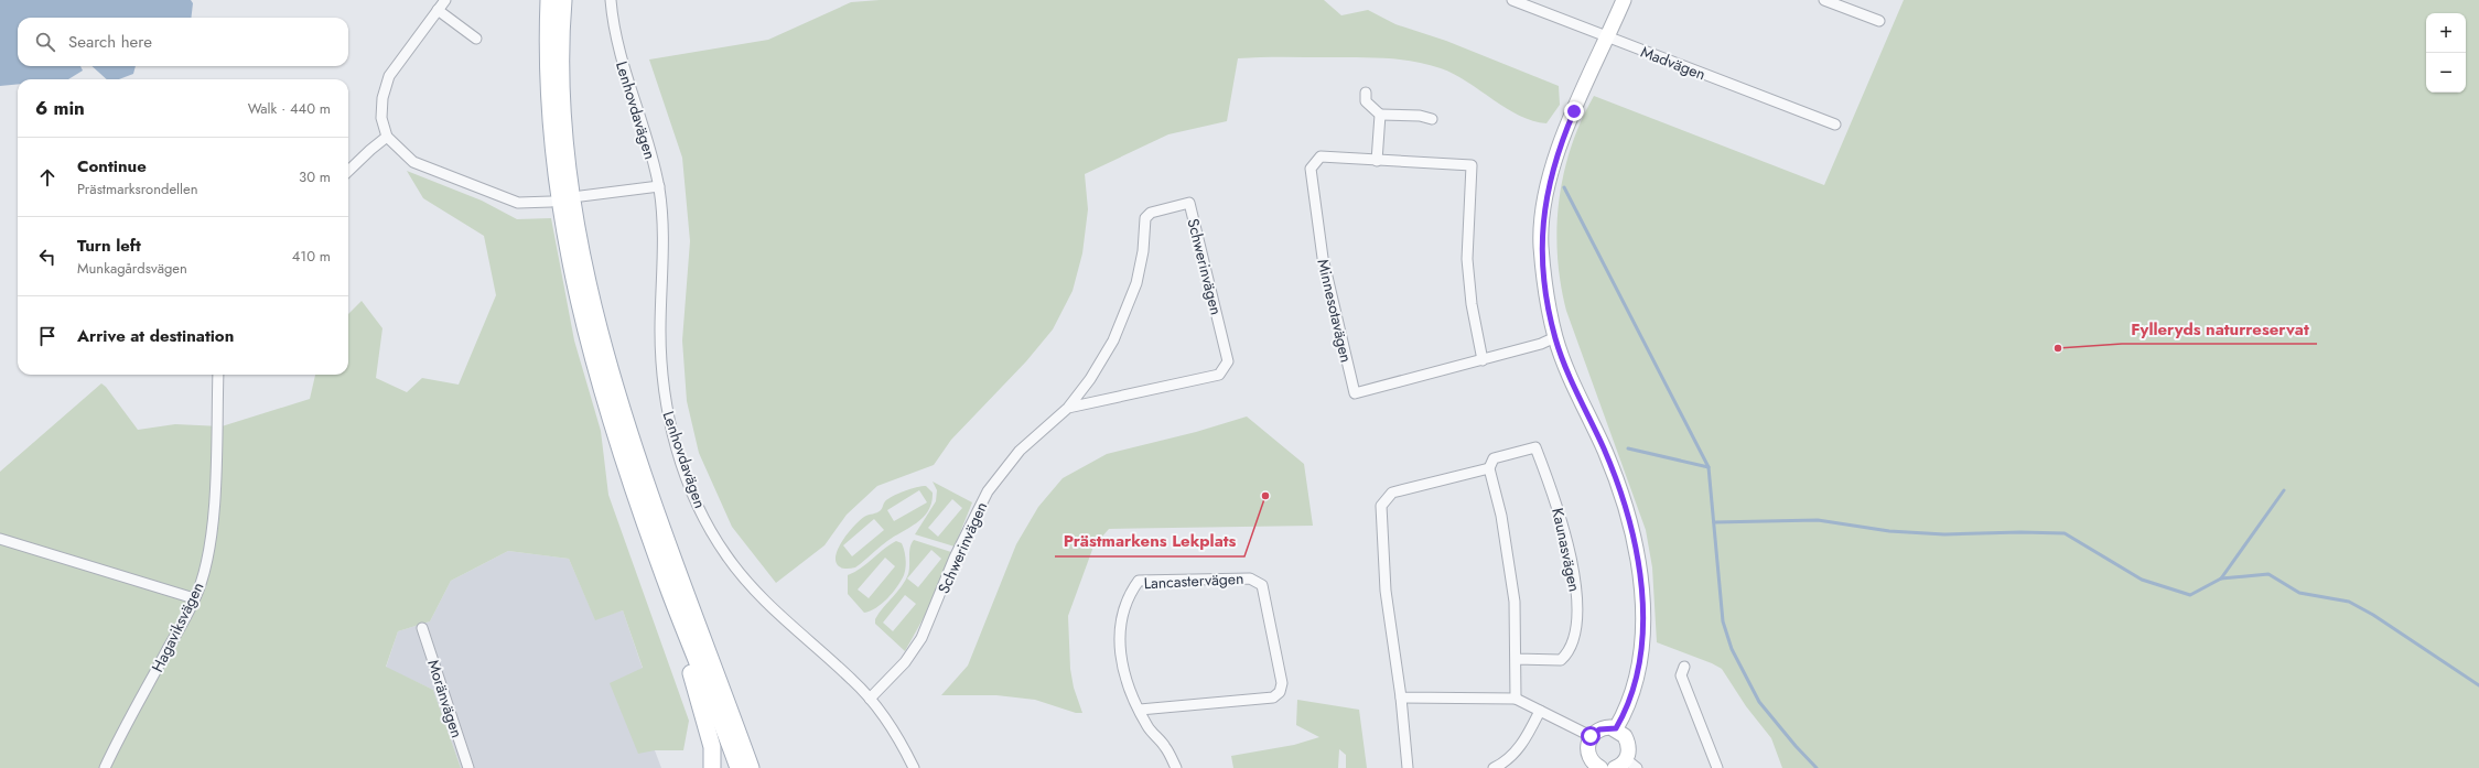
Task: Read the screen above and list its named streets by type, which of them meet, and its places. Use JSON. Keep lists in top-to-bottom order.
{
  "streets": {
    "street": [
      "Madvägen",
      "Lenhovdavägen",
      "Schwerinvägen",
      "Minnesotavägen",
      "Kaunasvägen",
      "Lancastervägen",
      "Hagaviksvägen",
      "Moränvägen"
    ]
  },
  "crossings": [
    ["Lenhovdavägen", "Schwerinvägen"]
  ],
  "places": ["Fylleryds naturreservat", "Prästmarkens Lekplats"],
  "page": {
    "map_buttons": ["+", "−"],
    "search": "Search here",
    "heading": ["6 min", "Walk · 440 m"],
    "list": [
      ["Continue", "Prästmarksrondellen", "30 m"],
      ["Turn left", "Munkagårdsvägen", "410 m"],
      "Arrive at destination"
    ]
  }
}
